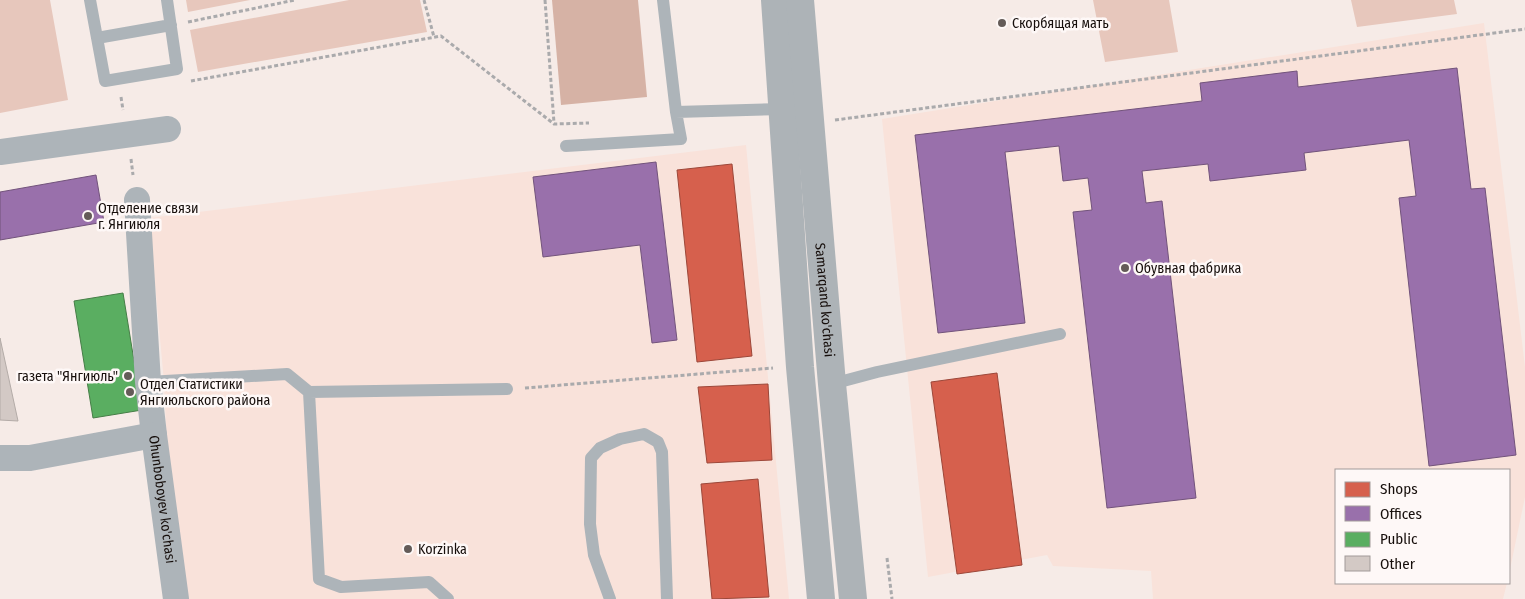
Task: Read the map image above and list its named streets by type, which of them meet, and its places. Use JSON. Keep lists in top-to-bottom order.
{
  "streets": {
    "main road": ["Samarqand ko'chasi"],
    "street": ["Ohunboboyev ko'chasi"]
  },
  "places": [
    "Скорбящая мать",
    "Отделение связи г. Янгиюля",
    "Обувная фабрика",
    "газета \"Янгиюль\"",
    "Отдел Статистики Янгиюльского района",
    "Korzinka"
  ],
  "legend": [
    "Shops",
    "Offices",
    "Public",
    "Other"
  ]
}
